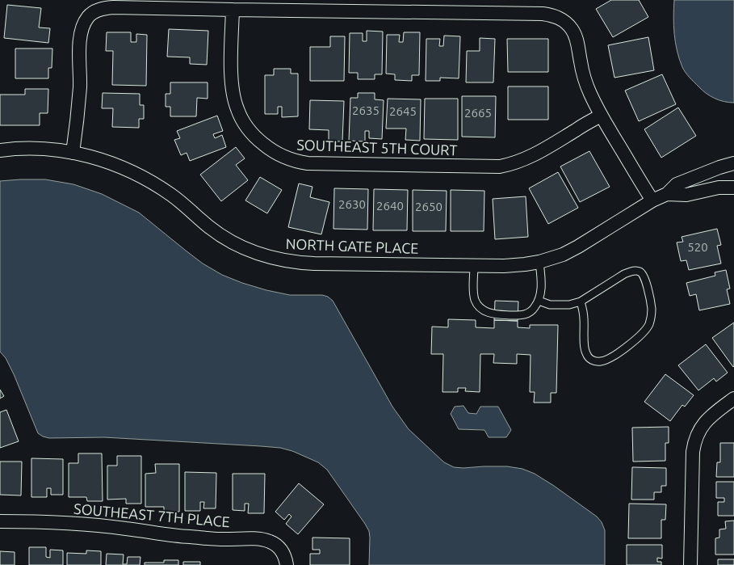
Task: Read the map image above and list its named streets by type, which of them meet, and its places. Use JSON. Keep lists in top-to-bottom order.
{
  "streets": {
    "street": ["SOUTHEAST 5TH COURT", "NORTH GATE PLACE", "SOUTHEAST 7TH PLACE"]
  },
  "house_numbers": [
    "2635",
    "2645",
    "2665",
    "2630",
    "2640",
    "2650",
    "520"
  ]
}
